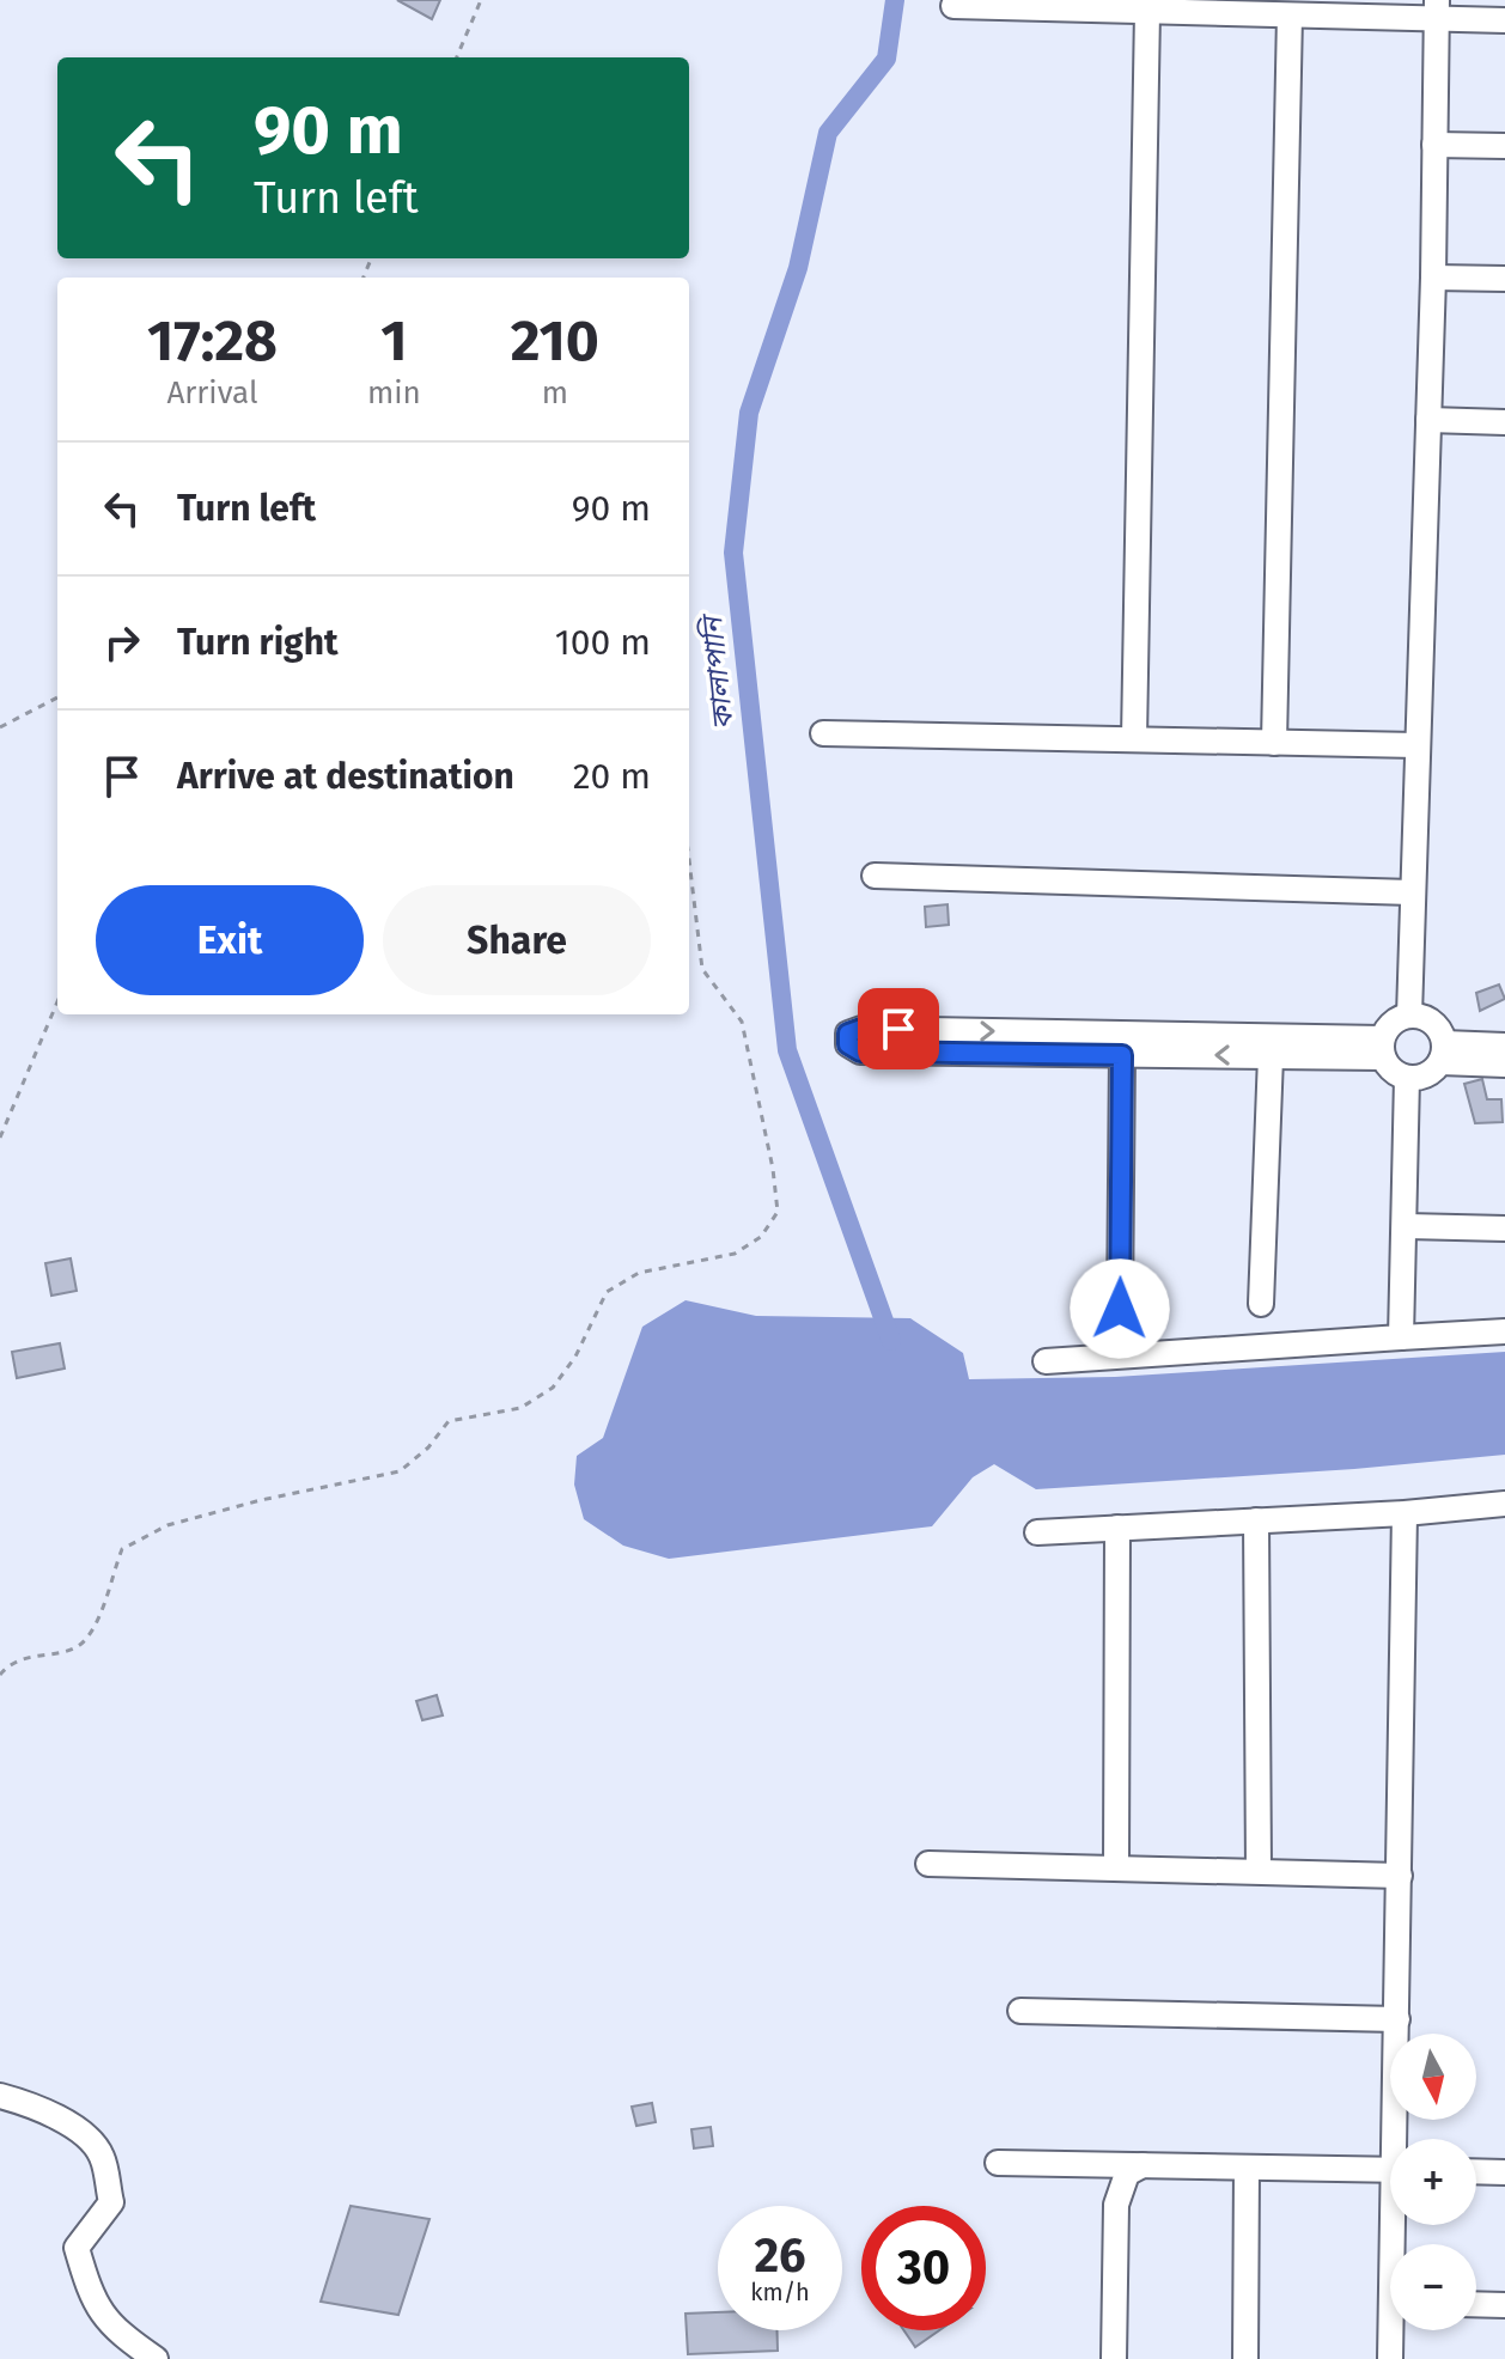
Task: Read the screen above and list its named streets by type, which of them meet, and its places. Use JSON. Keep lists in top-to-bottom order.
{
  "water": ["কালাপানি"],
  "north": "bottom",
  "page": {
    "turn": ["90 m", "Turn left"],
    "eta": [
      "17:28",
      "Arrival",
      "1",
      "min",
      "210",
      "m"
    ],
    "list": [
      {
        "name": "Turn left",
        "value": "90 m"
      },
      {
        "name": "Turn right",
        "value": "100 m"
      },
      {
        "name": "Arrive at destination",
        "value": "20 m"
      }
    ],
    "buttons": ["Exit", "Share"],
    "map_buttons": ["+", "−"],
    "speed": "26 km/h",
    "limit": "30"
  }
}
